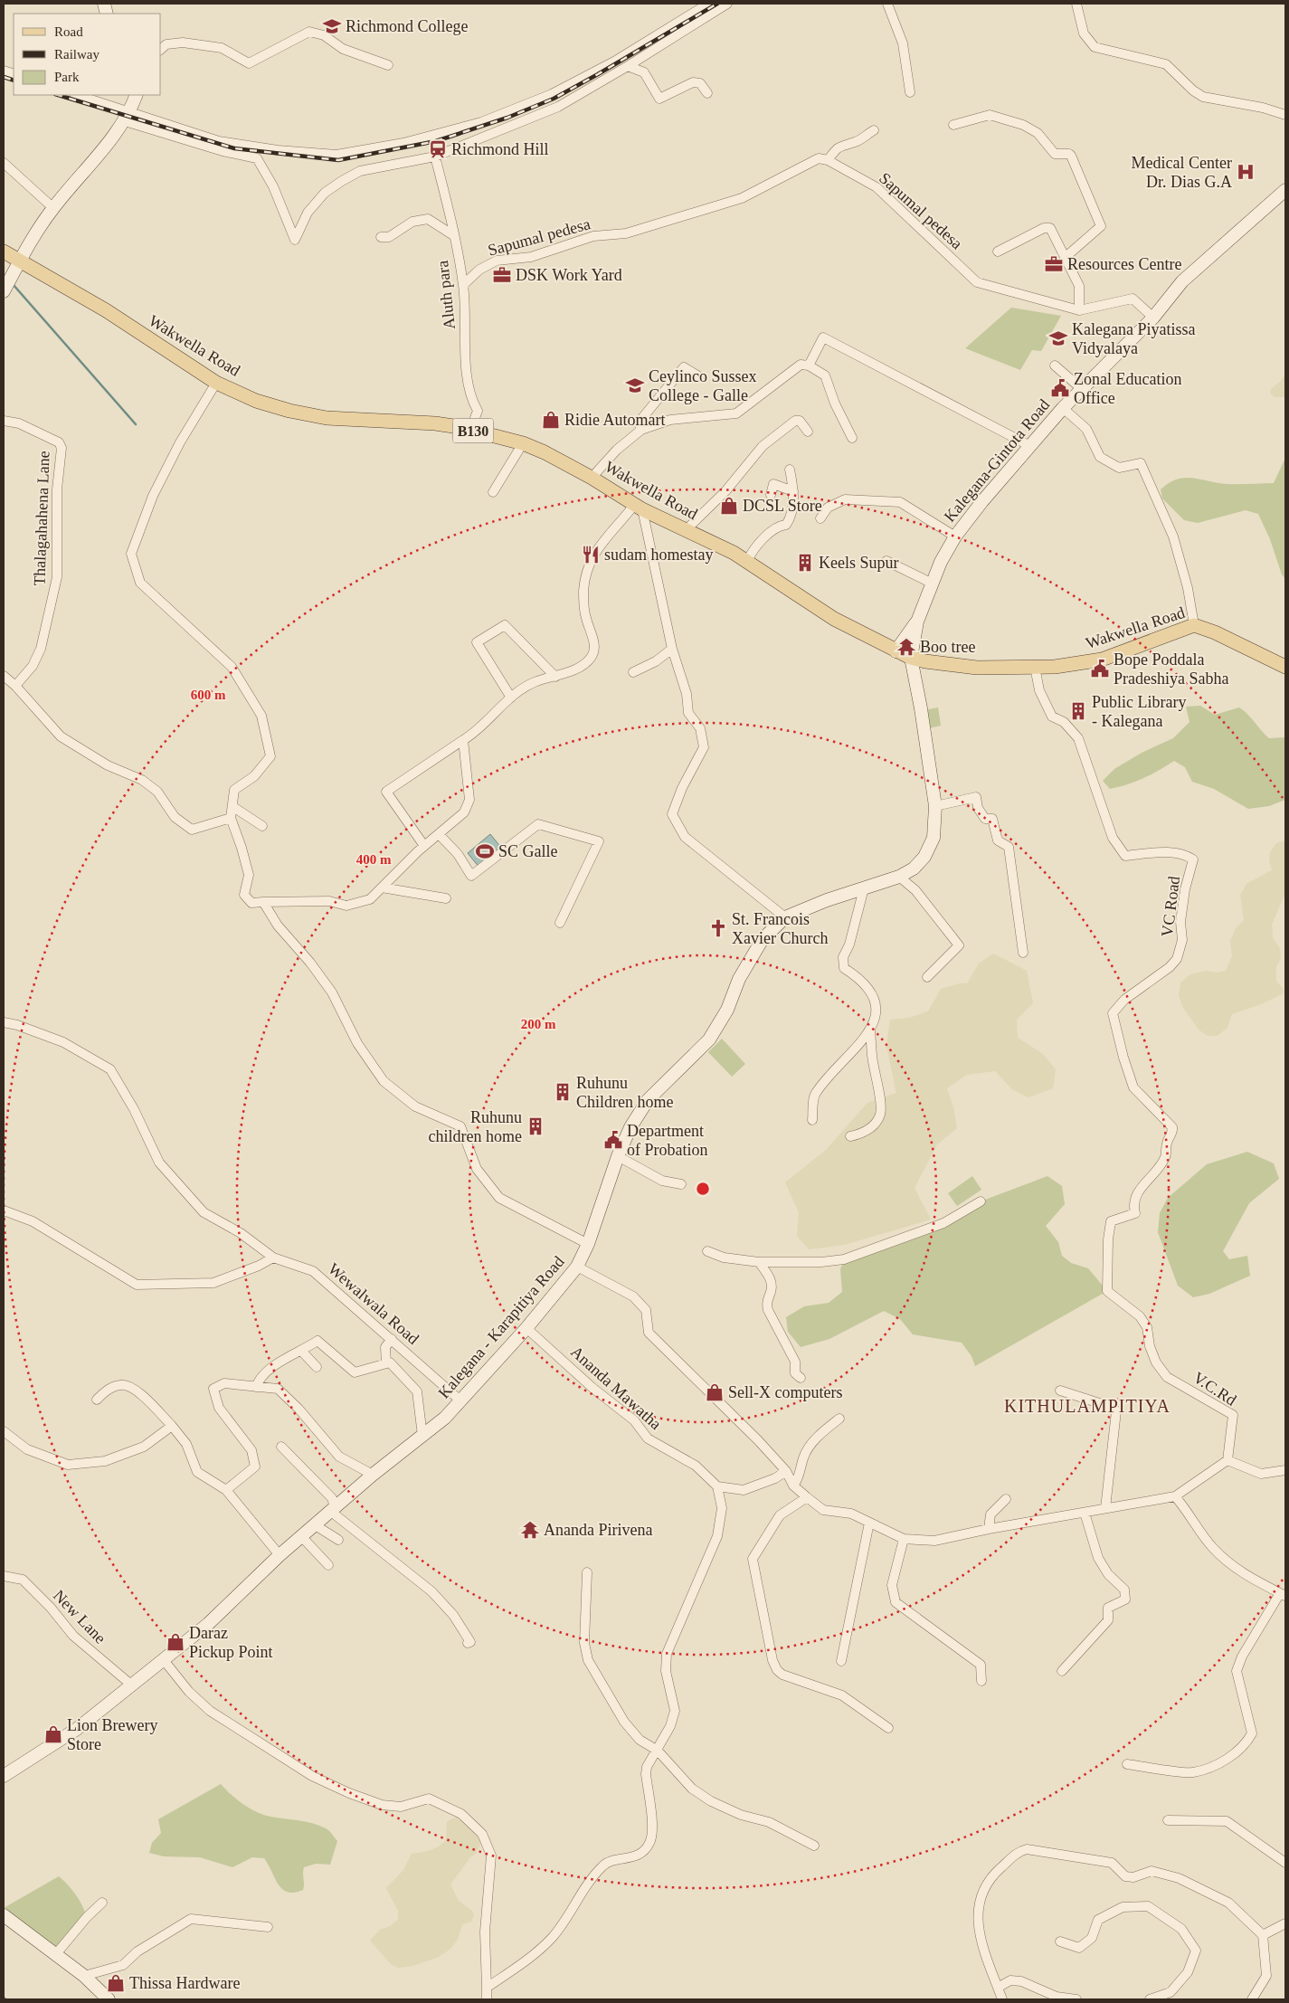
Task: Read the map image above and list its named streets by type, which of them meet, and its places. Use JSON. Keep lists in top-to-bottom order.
{
  "streets": {
    "main road": [
      "Wakwella Road",
      "B130",
      "Kalegana-Gintota Road",
      "Kalegana - Karapitiya Road"
    ],
    "street": [
      "Sapumal pedesa",
      "Aluth para",
      "Thalagahahena Lane",
      "VC Road",
      "Wewalwala Road",
      "Ananda Mawatha",
      "V.C.Rd",
      "New Lane"
    ]
  },
  "crossings": [
    ["Sapumal pedesa", "Aluth para"],
    ["Sapumal pedesa", "Kalegana-Gintota Road"],
    ["Aluth para", "Wakwella Road"],
    ["Wakwella Road", "Kalegana-Gintota Road"],
    ["Wakwella Road", "VC Road"],
    ["Wakwella Road", "Kalegana - Karapitiya Road"],
    ["Kalegana-Gintota Road", "Kalegana - Karapitiya Road"],
    ["VC Road", "V.C.Rd"],
    ["Wewalwala Road", "Kalegana - Karapitiya Road"],
    ["Kalegana - Karapitiya Road", "Ananda Mawatha"],
    ["Kalegana - Karapitiya Road", "New Lane"]
  ],
  "districts": ["KITHULAMPITIYA"],
  "places": {
    "school or university": ["Richmond College", "Kalegana Piyatissa Vidyalaya", "Ceylinco Sussex College - Galle"],
    "station": ["Richmond Hill"],
    "hospital": ["Medical Center Dr. Dias G.A"],
    "office": ["Resources Centre", "DSK Work Yard"],
    "public building": ["Zonal Education Office", "Bope Poddala Pradeshiya Sabha", "Department of Probation"],
    "shop": [
      "Ridie Automart",
      "DCSL Store",
      "Sell-X computers",
      "Daraz Pickup Point",
      "Lion Brewery Store",
      "Thissa Hardware"
    ],
    "restaurant": ["sudam homestay"],
    "building": [
      "Keels Supur",
      "Public Library - Kalegana",
      "Ruhunu Children home",
      "Ruhunu children home"
    ],
    "temple": ["Boo tree", "Ananda Pirivena"],
    "sports": ["SC Galle"],
    "church": ["St. Francois Xavier Church"]
  },
  "legend": ["Road", "Railway", "Park"],
  "rings": ["600 m", "400 m", "200 m"]
}
